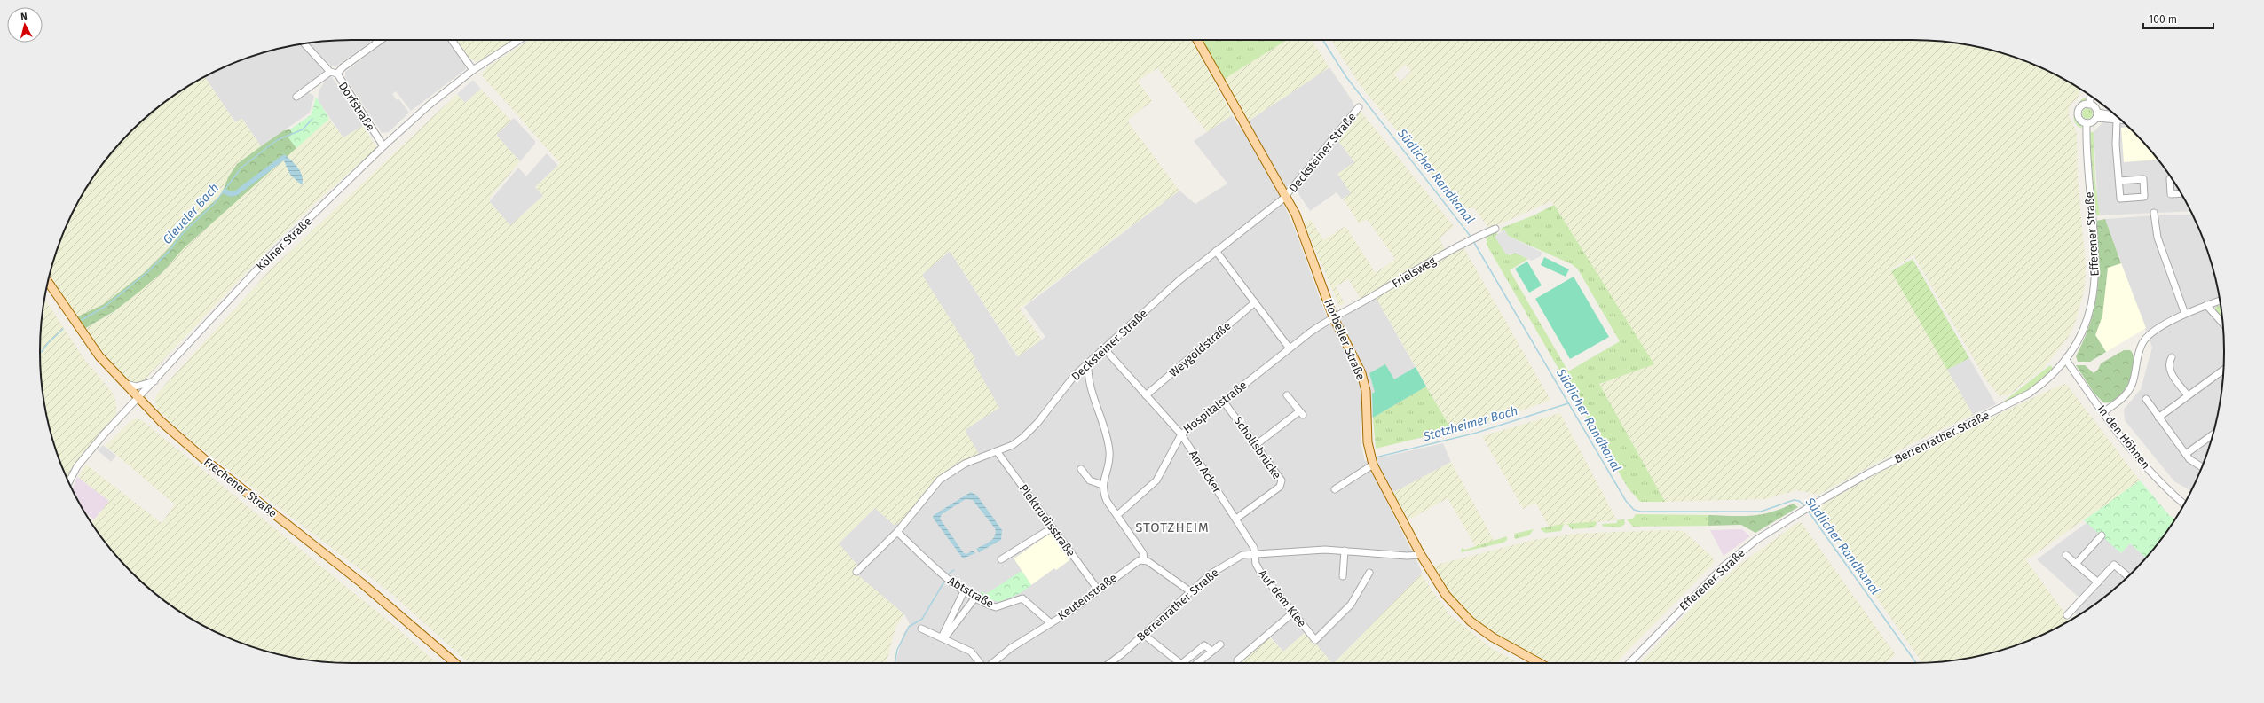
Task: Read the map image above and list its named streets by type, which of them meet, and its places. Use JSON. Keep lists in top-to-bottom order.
{
  "streets": {
    "main road": ["Horbeller Straße", "Frechener Straße"],
    "street": [
      "Dorfstraße",
      "Decksteiner Straße",
      "Efferener Straße",
      "Kölner Straße",
      "Frielsweg",
      "Weygoldstraße",
      "Hospitalstraße",
      "Berrenrather Straße",
      "In den Höhnen",
      "Schollsbrücke",
      "Am Acker",
      "Plektrudisstraße",
      "Abtstraße",
      "Keutenstraße",
      "Auf dem Klee"
    ]
  },
  "crossings": [
    ["Dorfstraße", "Kölner Straße"],
    ["Decksteiner Straße", "Horbeller Straße"],
    ["Decksteiner Straße", "Am Acker"],
    ["Decksteiner Straße", "Plektrudisstraße"],
    ["Decksteiner Straße", "Abtstraße"],
    ["Efferener Straße", "Berrenrather Straße"],
    ["Efferener Straße", "In den Höhnen"],
    ["Kölner Straße", "Frechener Straße"],
    ["Frielsweg", "Horbeller Straße"],
    ["Frielsweg", "Hospitalstraße"],
    ["Horbeller Straße", "Hospitalstraße"],
    ["Horbeller Straße", "Berrenrather Straße"],
    ["Weygoldstraße", "Am Acker"],
    ["Hospitalstraße", "Schollsbrücke"],
    ["Hospitalstraße", "Am Acker"],
    ["Berrenrather Straße", "In den Höhnen"],
    ["Berrenrather Straße", "Am Acker"],
    ["Berrenrather Straße", "Auf dem Klee"],
    ["Schollsbrücke", "Am Acker"],
    ["Am Acker", "Auf dem Klee"],
    ["Plektrudisstraße", "Keutenstraße"],
    ["Abtstraße", "Keutenstraße"]
  ],
  "districts": ["STOTZHEIM"],
  "water": ["Südlicher Randkanal", "Gleueler Bach", "Stotzheimer Bach"],
  "scale_bar": "100 m",
  "north": "top"
}
